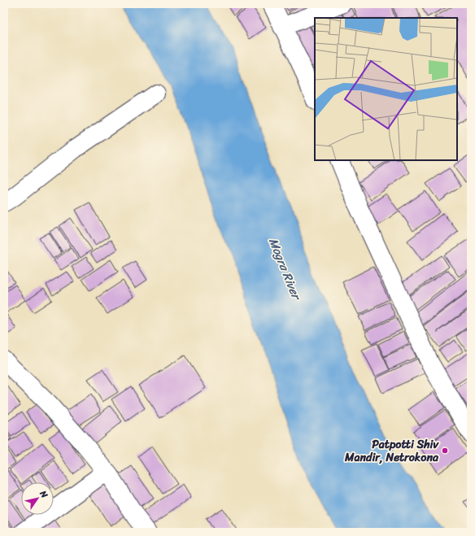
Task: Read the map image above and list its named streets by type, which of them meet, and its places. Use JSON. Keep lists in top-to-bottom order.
{
  "water": ["Mogra River"],
  "places": ["Patpotti Shiv Mandir, Netrokona"],
  "north": "top right"
}
